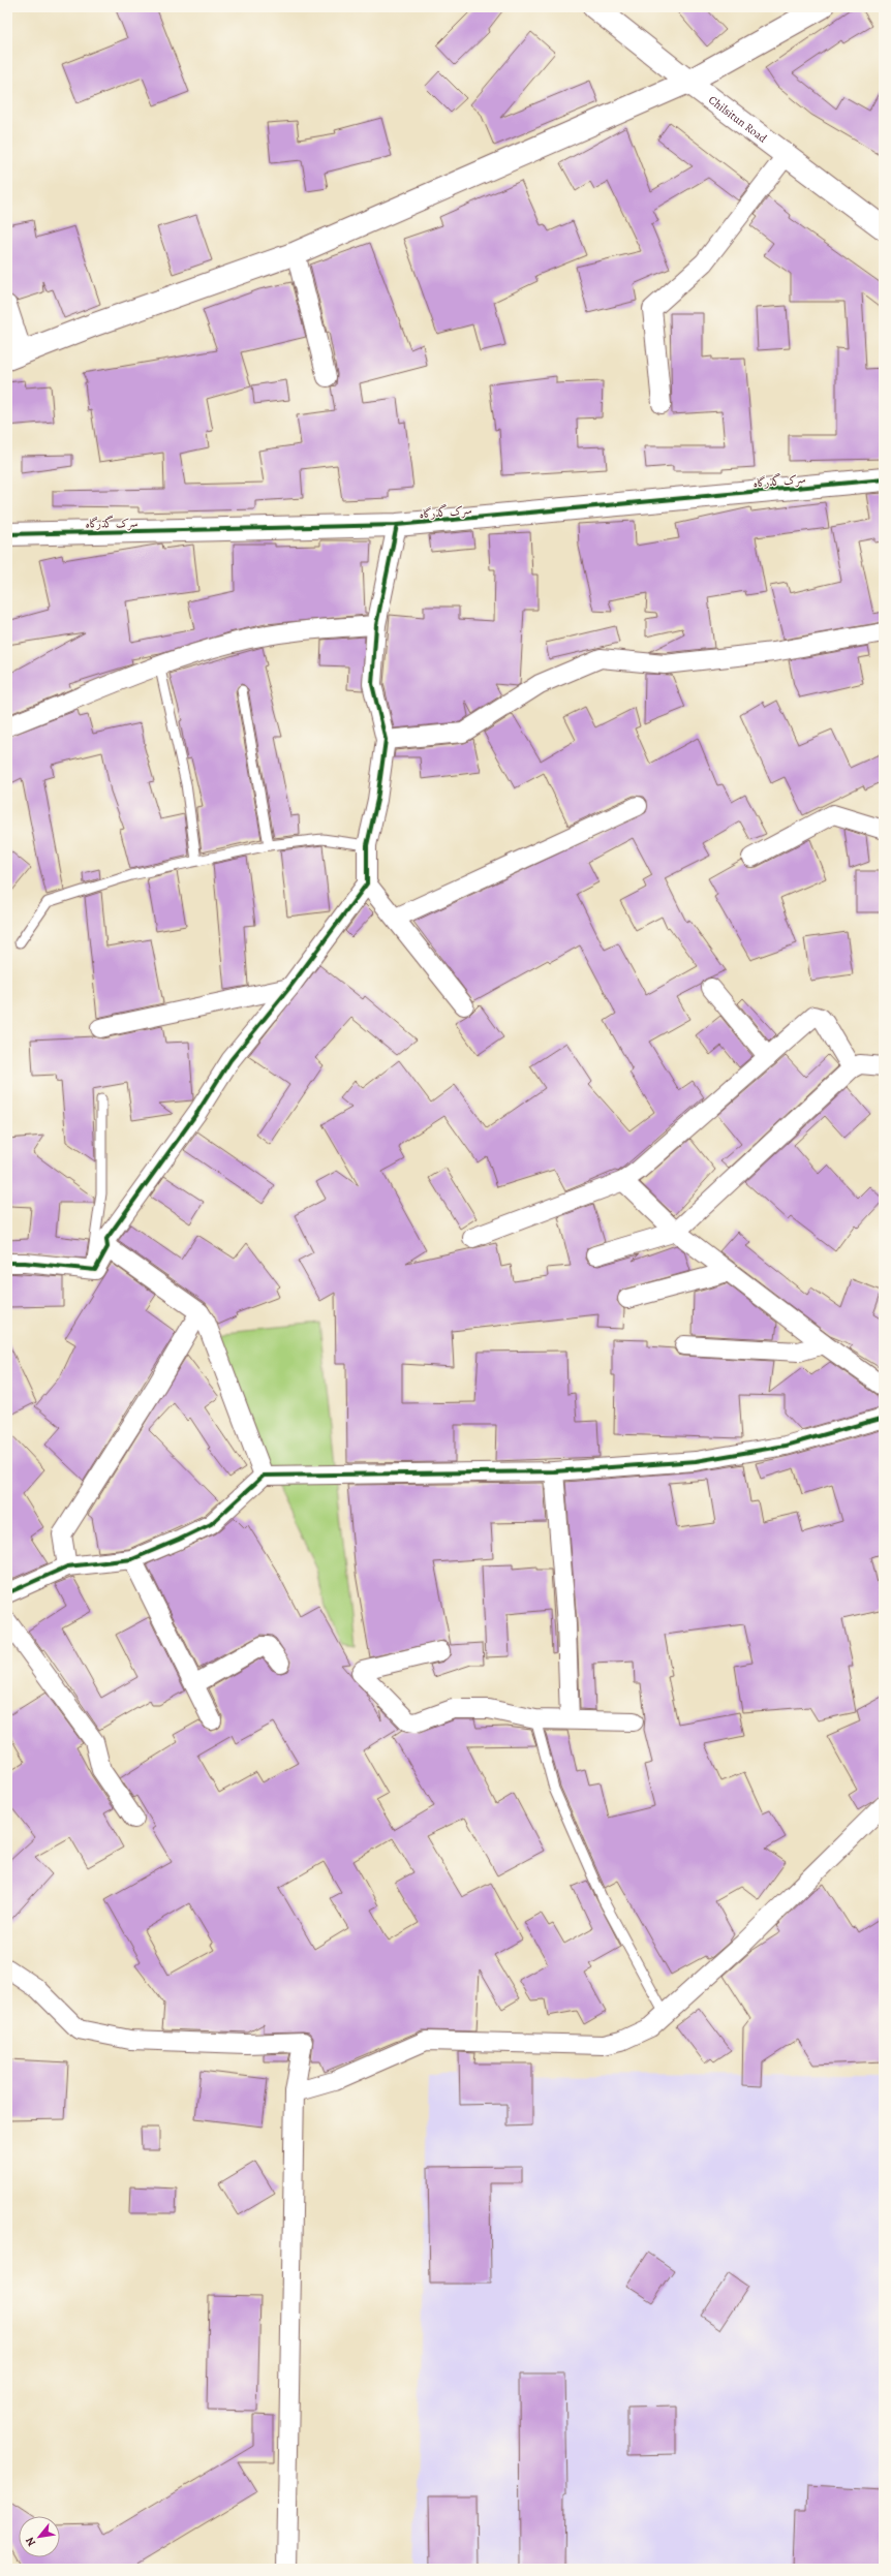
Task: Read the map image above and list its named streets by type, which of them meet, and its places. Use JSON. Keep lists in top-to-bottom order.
{
  "streets": {
    "main road": ["Chilsitun Road", "سرک گذرگاه"]
  },
  "north": "bottom left"
}
